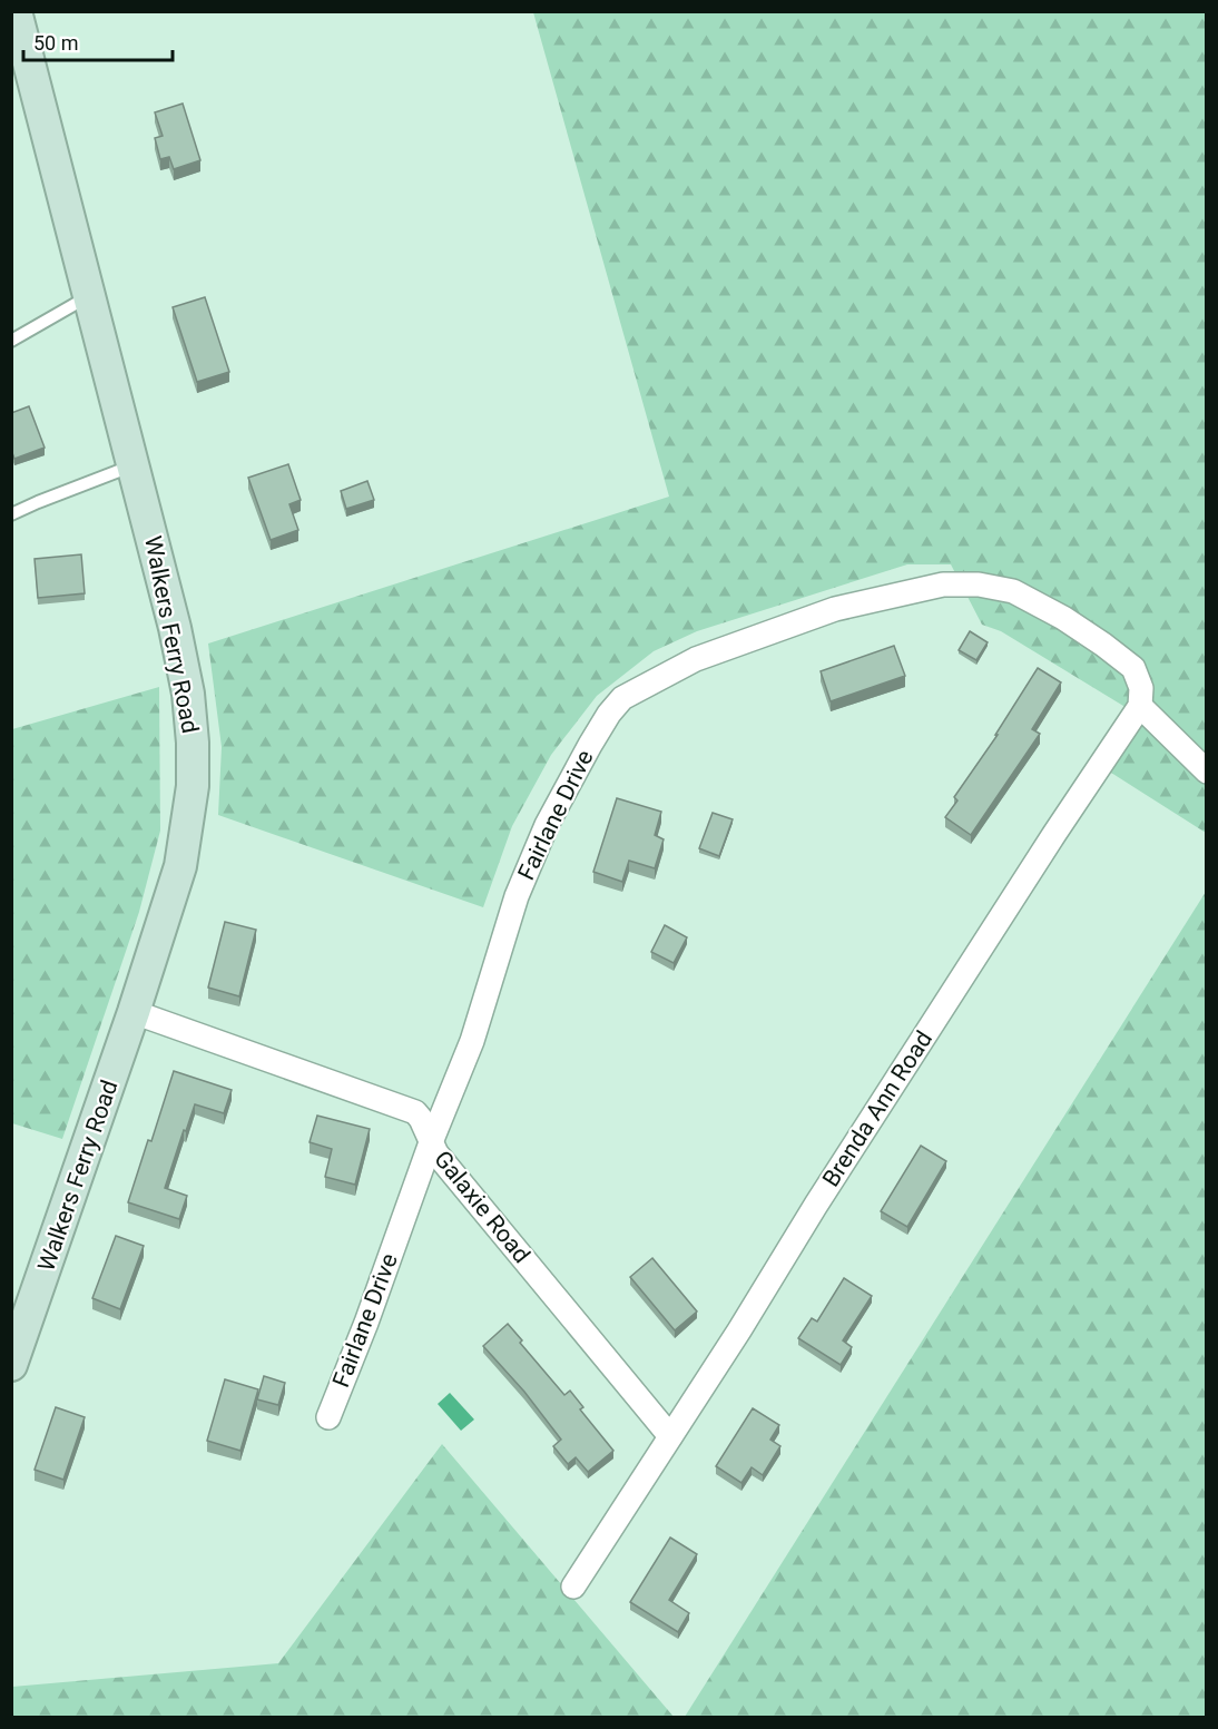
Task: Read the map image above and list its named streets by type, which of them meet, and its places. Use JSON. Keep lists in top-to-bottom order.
{
  "streets": {
    "street": [
      "Walkers Ferry Road",
      "Fairlane Drive",
      "Brenda Ann Road",
      "Galaxie Road"
    ]
  },
  "crossings": [
    ["Walkers Ferry Road", "Galaxie Road"],
    ["Fairlane Drive", "Brenda Ann Road"],
    ["Fairlane Drive", "Galaxie Road"],
    ["Brenda Ann Road", "Galaxie Road"]
  ],
  "scale_bar": "50 m"
}
